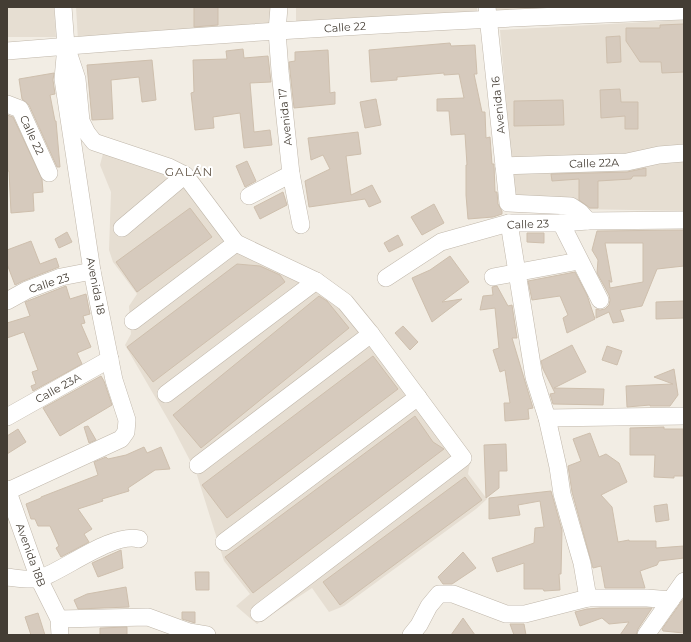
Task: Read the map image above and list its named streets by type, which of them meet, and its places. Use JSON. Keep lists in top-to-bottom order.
{
  "streets": {
    "street": [
      "Calle 22",
      "Avenida 16",
      "Avenida 17",
      "Calle 22A",
      "Calle 23",
      "Avenida 18",
      "Calle 23A",
      "Avenida 18B"
    ]
  },
  "crossings": [
    ["Calle 22", "Avenida 16"],
    ["Calle 22", "Avenida 17"],
    ["Calle 22", "Avenida 18"],
    ["Avenida 16", "Calle 22A"],
    ["Avenida 16", "Calle 23"],
    ["Calle 23", "Avenida 18"],
    ["Avenida 18", "Calle 23A"],
    ["Avenida 18", "Avenida 18B"]
  ],
  "districts": ["GALÁN"]
}
